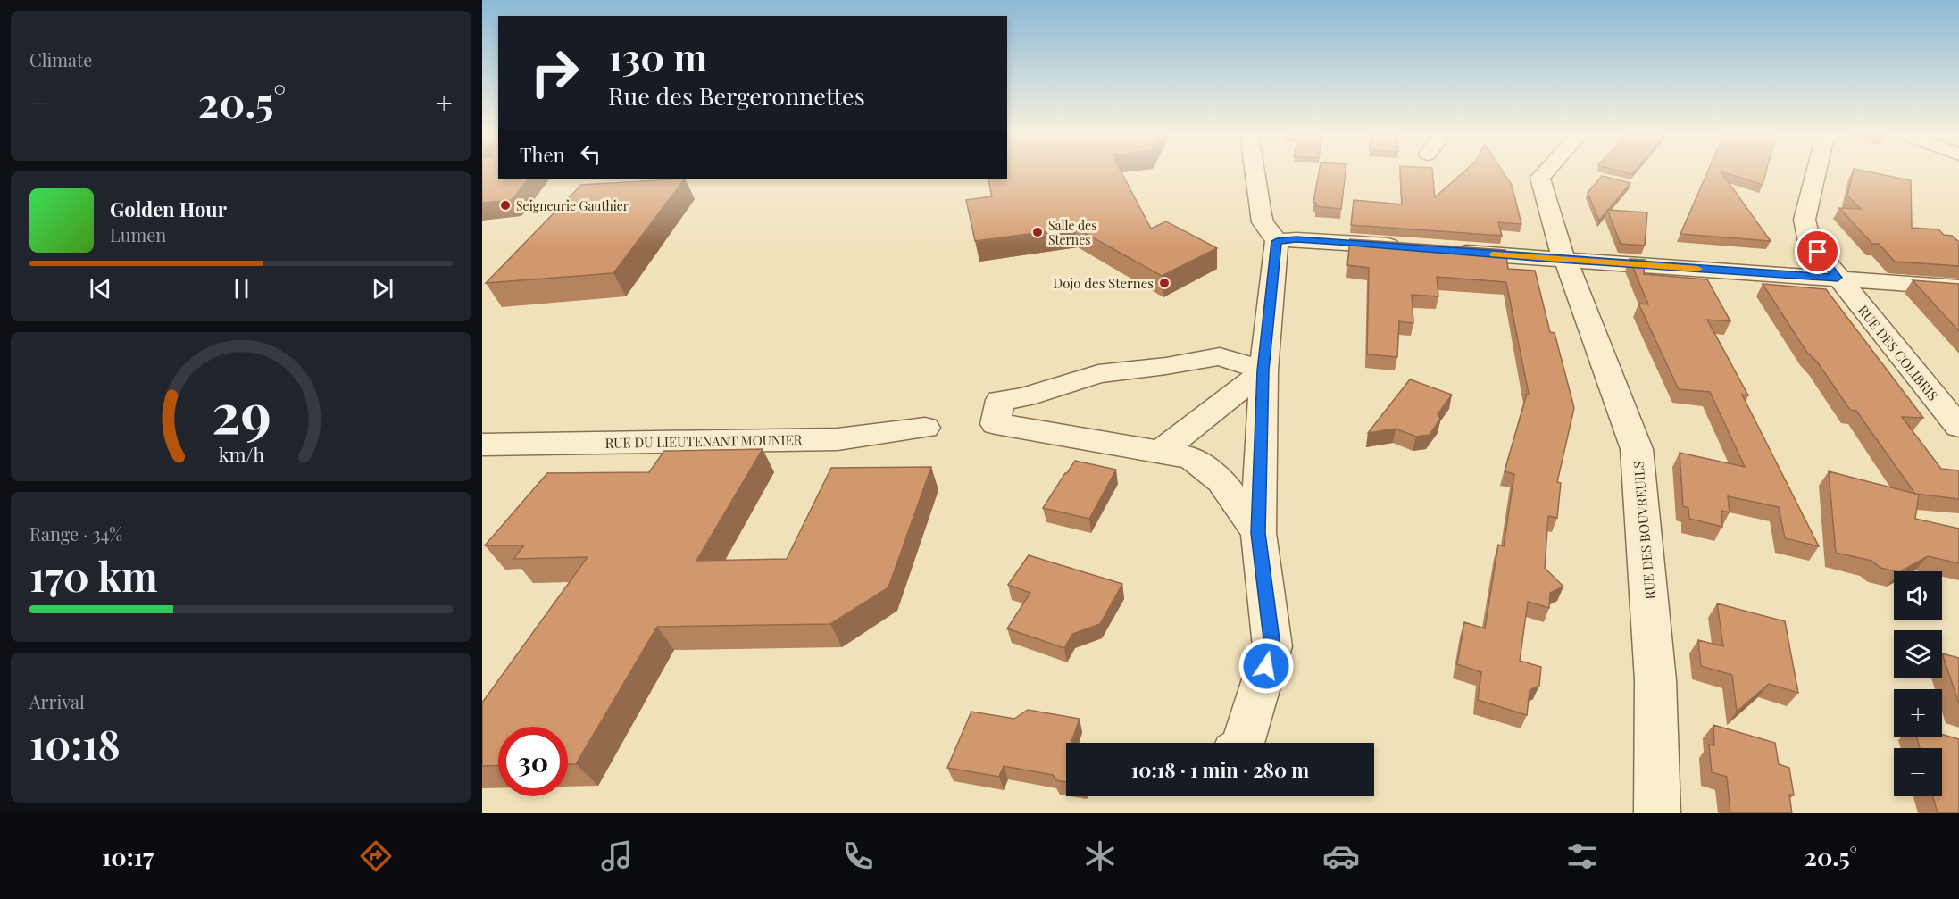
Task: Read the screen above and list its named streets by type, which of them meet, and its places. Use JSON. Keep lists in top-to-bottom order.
{
  "streets": {
    "street": ["RUE DES COLIBRIS", "RUE DU LIEUTENANT MOUNIER", "RUE DES BOUVREUILS"]
  },
  "places": ["Seigneurie Gauthier", "Salle des Sternes", "Dojo des Sternes"],
  "page": {
    "tile": [
      "Climate",
      ["Range · 34%", "170 km"],
      ["Arrival", "10:18"]
    ],
    "turn": ["130 m", "Rue des Bergeronnettes"],
    "heat": ["−", "20.5°", "+"],
    "then": "Then",
    "song": ["Golden Hour", "Lumen"],
    "map_buttons": ["+", "−"],
    "limit": "30",
    "trip": "10:18 · 1 min · 280 m",
    "tabs": ["10:17", "20.5°"],
    "gauge": ["29", "km/h"]
  }
}
